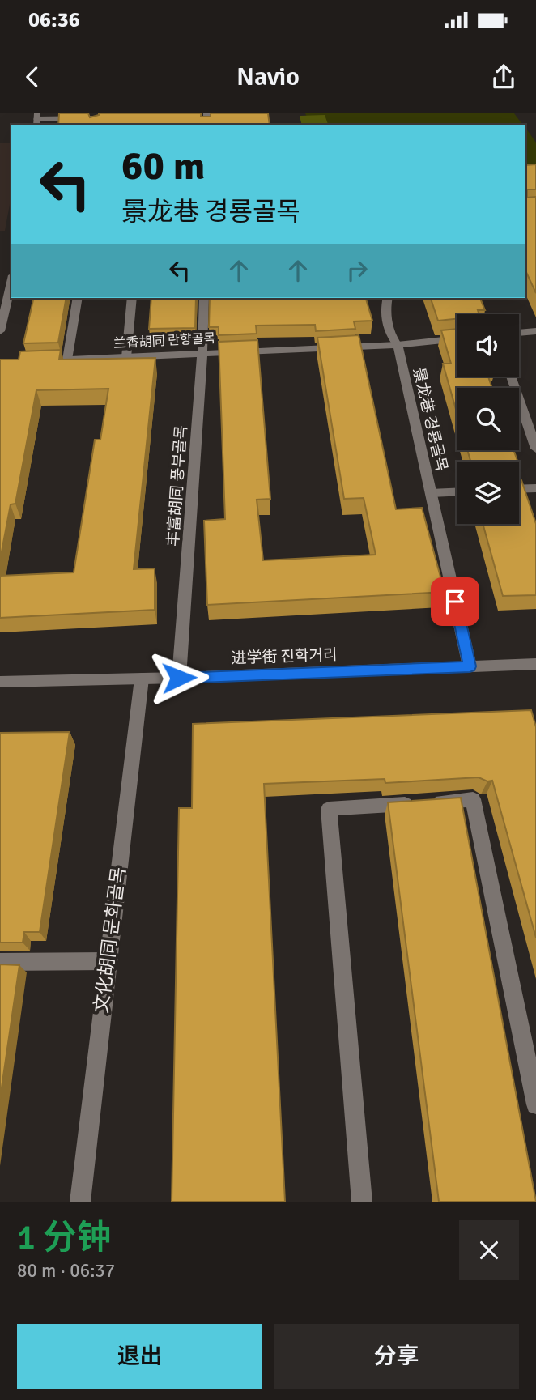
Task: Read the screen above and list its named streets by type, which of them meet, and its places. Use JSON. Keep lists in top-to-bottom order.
{
  "streets": {
    "street": [
      "兰香胡同 란향골목",
      "景龙巷 경룡골목",
      "丰富胡同 풍부골목",
      "进学街 진학거리",
      "文化胡同 문화골목"
    ]
  },
  "crossings": [
    ["兰香胡同 란향골목", "景龙巷 경룡골목"],
    ["兰香胡同 란향골목", "丰富胡同 풍부골목"],
    ["景龙巷 경룡골목", "进学街 진학거리"],
    ["丰富胡同 풍부골목", "进学街 진학거리"],
    ["进学街 진학거리", "文化胡同 문화골목"]
  ],
  "page": {
    "status": "06:36",
    "header": "Navio",
    "turn": ["60 m", "景龙巷 경룡골목"],
    "heading": ["1 分钟", "80 m · 06:37"],
    "buttons": ["退出", "分享"]
  }
}
